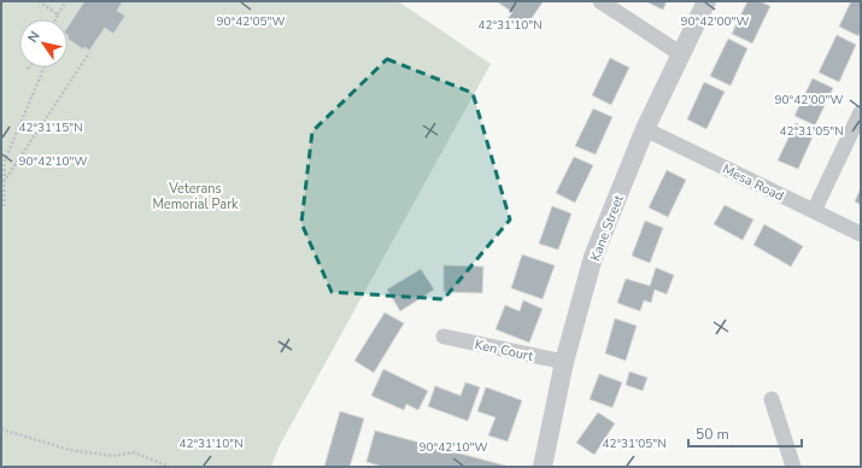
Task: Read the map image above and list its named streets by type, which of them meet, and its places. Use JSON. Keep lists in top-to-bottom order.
{
  "streets": {
    "street": ["Mesa Road", "Kane Street", "Ken Court"]
  },
  "crossings": [
    ["Mesa Road", "Kane Street"],
    ["Kane Street", "Ken Court"]
  ],
  "parks": ["Veterans Memorial Park"],
  "scale_bar": "50 m",
  "north": "top left",
  "coordinates": [
    "90°42'05\"W",
    "90°42'00\"W",
    "42°31'10\"N",
    "42°31'15\"N",
    "42°31'05\"N",
    "90°42'10\"W"
  ]
}
